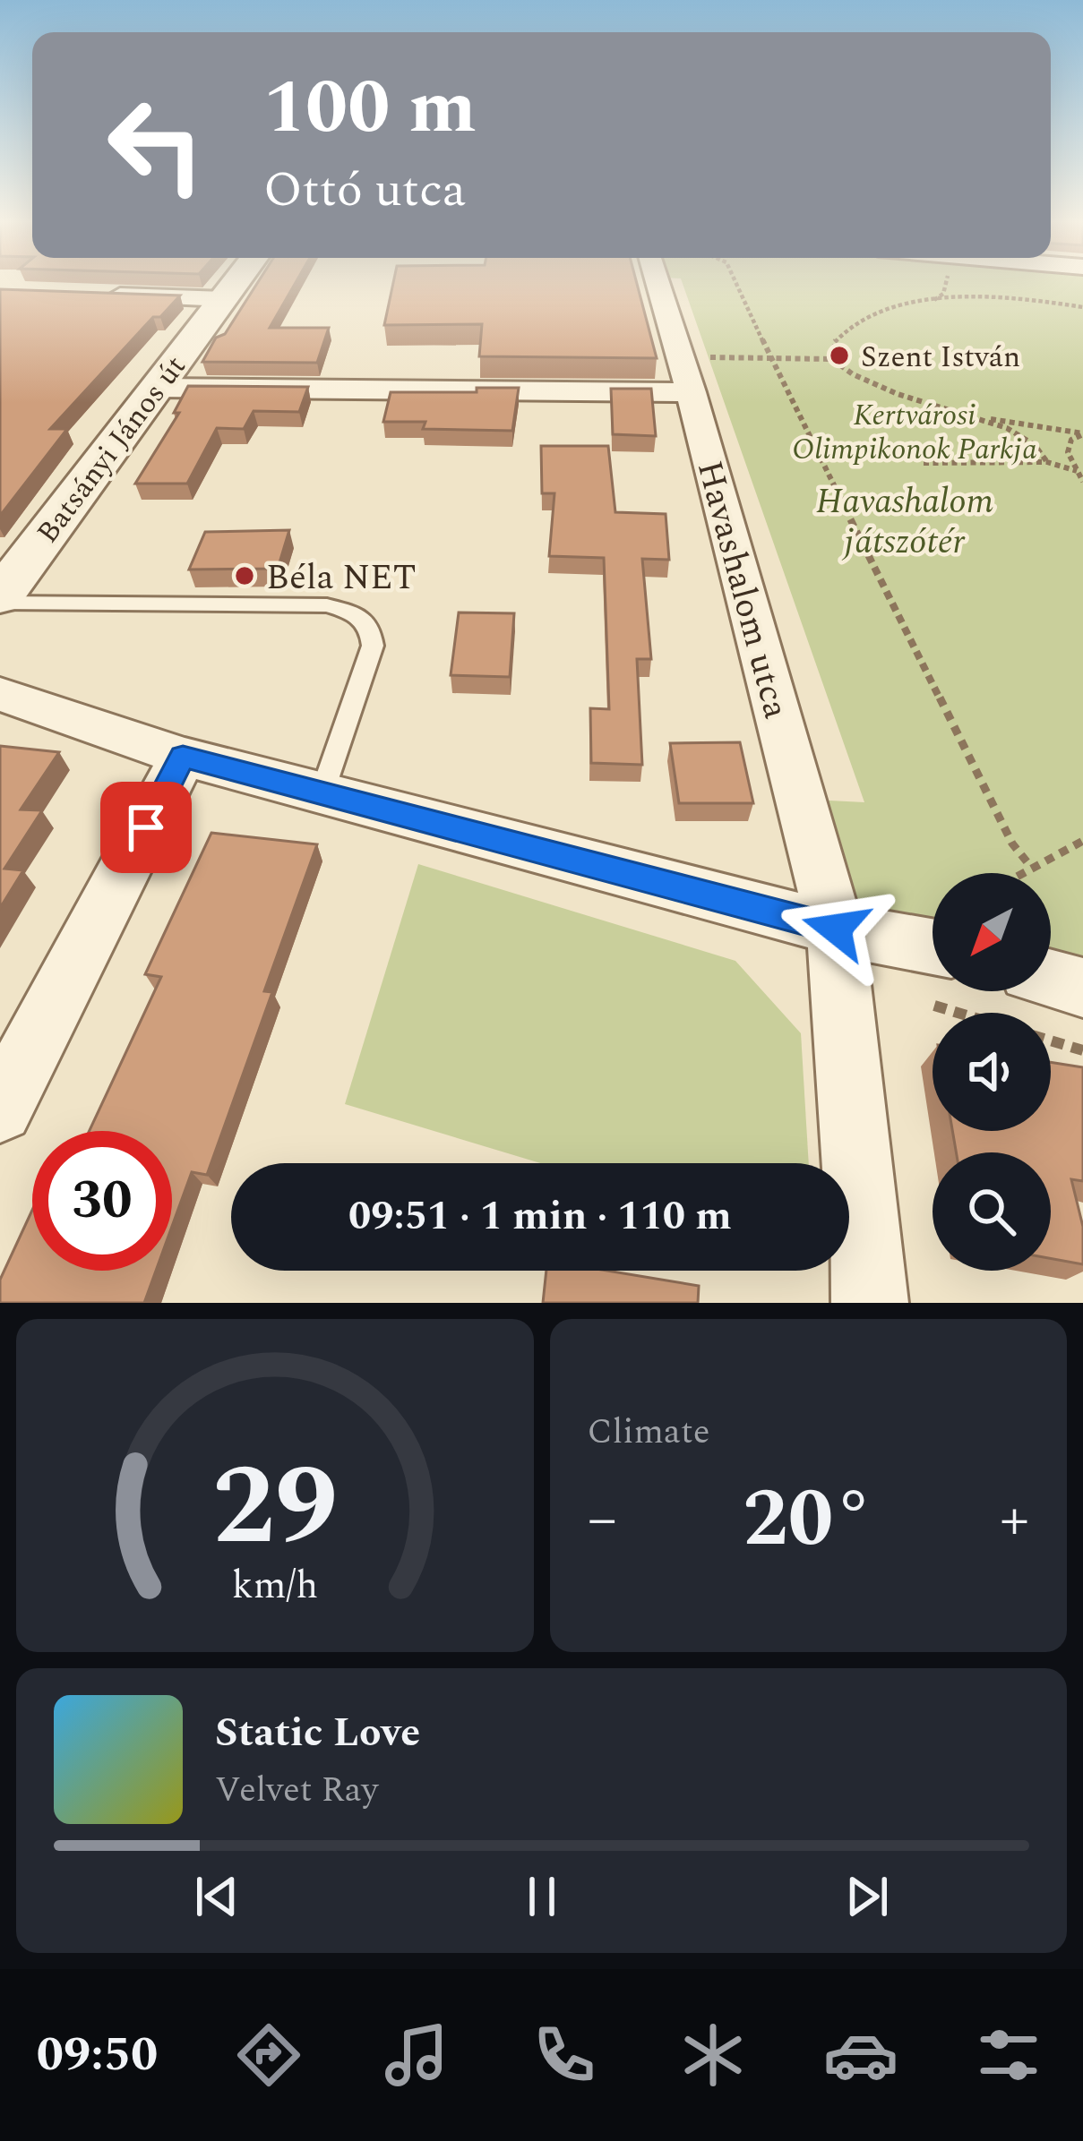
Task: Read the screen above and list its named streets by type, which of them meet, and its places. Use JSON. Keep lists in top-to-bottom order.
{
  "streets": {
    "street": ["Batsányi János út", "Havashalom utca"]
  },
  "parks": ["Kertvárosi Olimpikonok Parkja", "Havashalom játszótér"],
  "places": ["Szent István", "Béla NET"],
  "north": "bottom left",
  "page": {
    "turn": ["100 m", "Ottó utca"],
    "limit": "30",
    "trip": "09:51 · 1 min · 110 m",
    "tile": "Climate",
    "heat": ["−", "20°", "+"],
    "song": ["Static Love", "Velvet Ray"],
    "tabs": "09:50",
    "gauge": ["29", "km/h"]
  }
}
